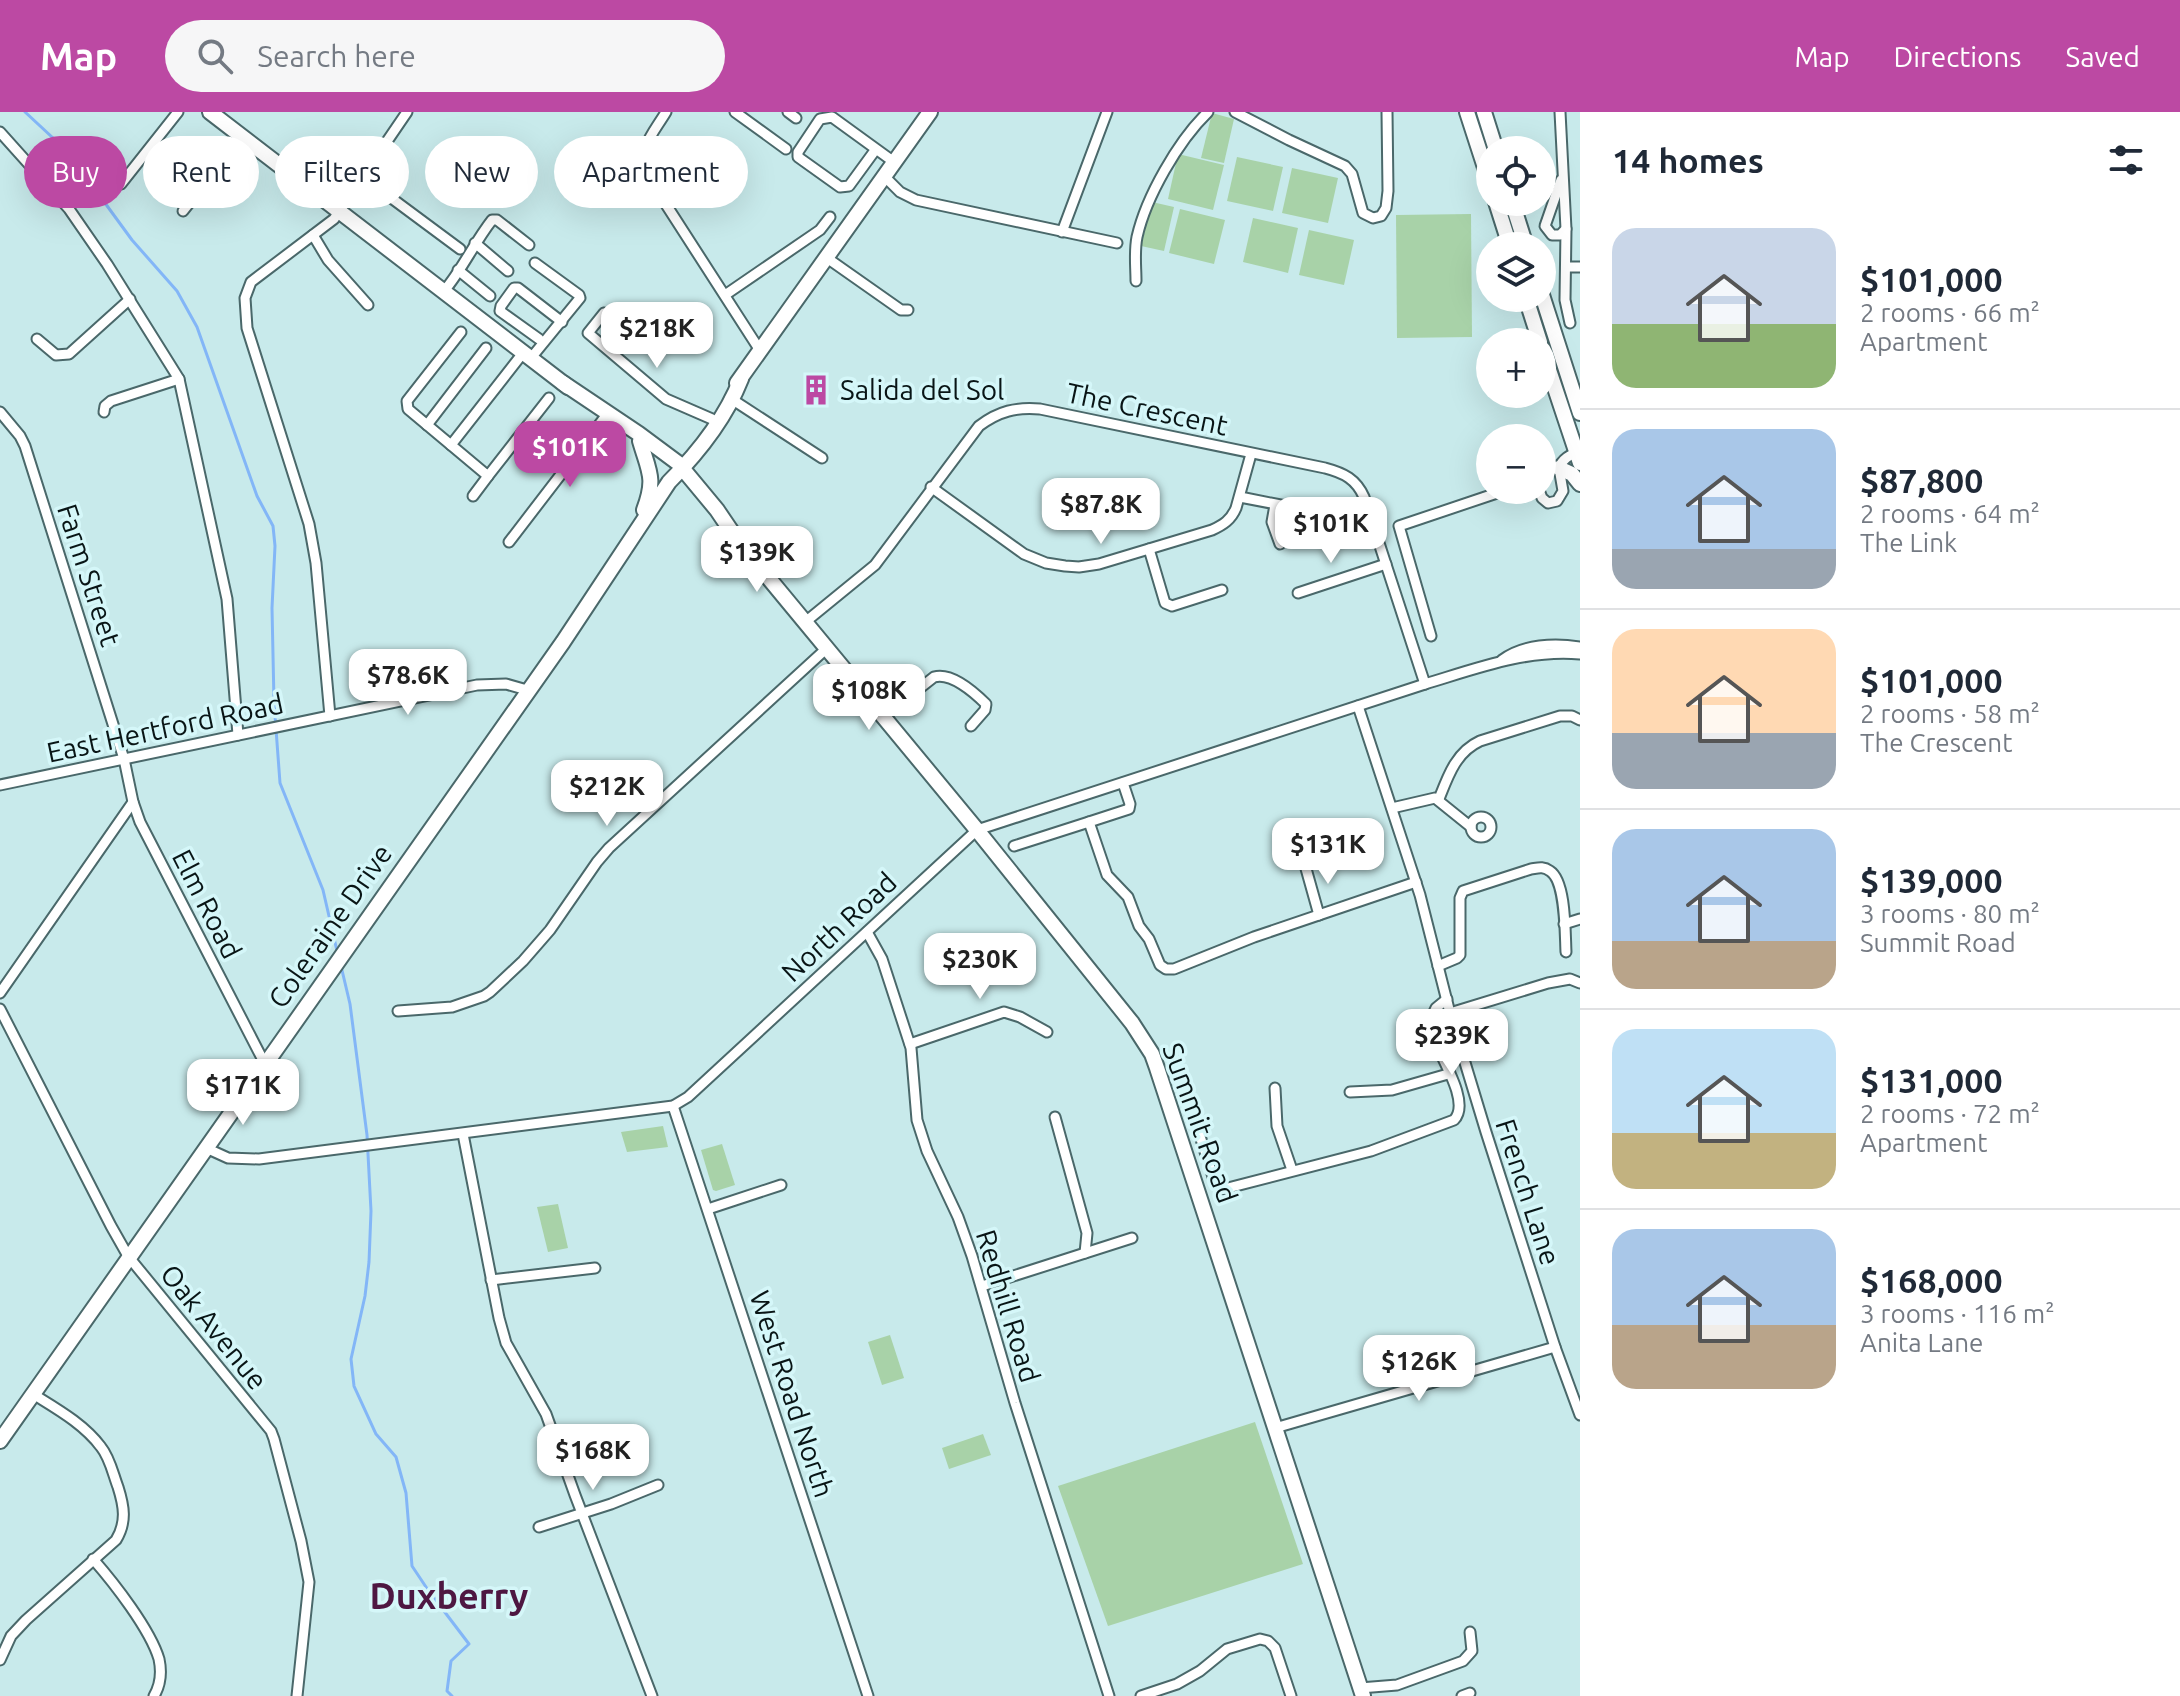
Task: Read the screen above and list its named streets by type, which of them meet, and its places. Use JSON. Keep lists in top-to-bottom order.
{
  "streets": {
    "main road": ["Coleraine Drive", "Summit Road"],
    "street": [
      "The Crescent",
      "Farm Street",
      "East Hertford Road",
      "Elm Road",
      "North Road",
      "French Lane",
      "Redhill Road",
      "Oak Avenue",
      "West Road North"
    ]
  },
  "crossings": [
    ["The Crescent", "North Road"],
    ["The Crescent", "Summit Road"],
    ["Farm Street", "East Hertford Road"],
    ["Farm Street", "Elm Road"],
    ["East Hertford Road", "Elm Road"],
    ["East Hertford Road", "Coleraine Drive"],
    ["Elm Road", "Coleraine Drive"],
    ["Coleraine Drive", "North Road"],
    ["Coleraine Drive", "Summit Road"],
    ["Coleraine Drive", "Oak Avenue"],
    ["North Road", "Summit Road"],
    ["North Road", "French Lane"],
    ["North Road", "Redhill Road"],
    ["North Road", "West Road North"]
  ],
  "districts": ["Duxberry"],
  "places": {
    "building": ["Salida del Sol"]
  },
  "page": {
    "header": "Map",
    "search": "Search here",
    "nav": ["Map", "Directions", "Saved"],
    "heading": "14 homes",
    "map_buttons": ["+", "−"],
    "chip": [
      "Buy",
      "Rent",
      "Filters",
      "New",
      "Apartment"
    ],
    "list": [
      {
        "name": "$101,000",
        "note": "2 rooms · 66 m² · Apartment"
      },
      {
        "name": "$87,800",
        "note": "2 rooms · 64 m² · The Link"
      },
      {
        "name": "$101,000",
        "note": "2 rooms · 58 m² · The Crescent"
      },
      {
        "name": "$139,000",
        "note": "3 rooms · 80 m² · Summit Road"
      },
      {
        "name": "$131,000",
        "note": "2 rooms · 72 m² · Apartment"
      },
      {
        "name": "$168,000",
        "note": "3 rooms · 116 m² · Anita Lane"
      }
    ],
    "price": [
      "$218K",
      "$101K",
      "$87.8K",
      "$101K",
      "$139K",
      "$78.6K",
      "$108K",
      "$212K",
      "$131K",
      "$230K",
      "$239K",
      "$171K",
      "$126K",
      "$168K"
    ]
  }
}
